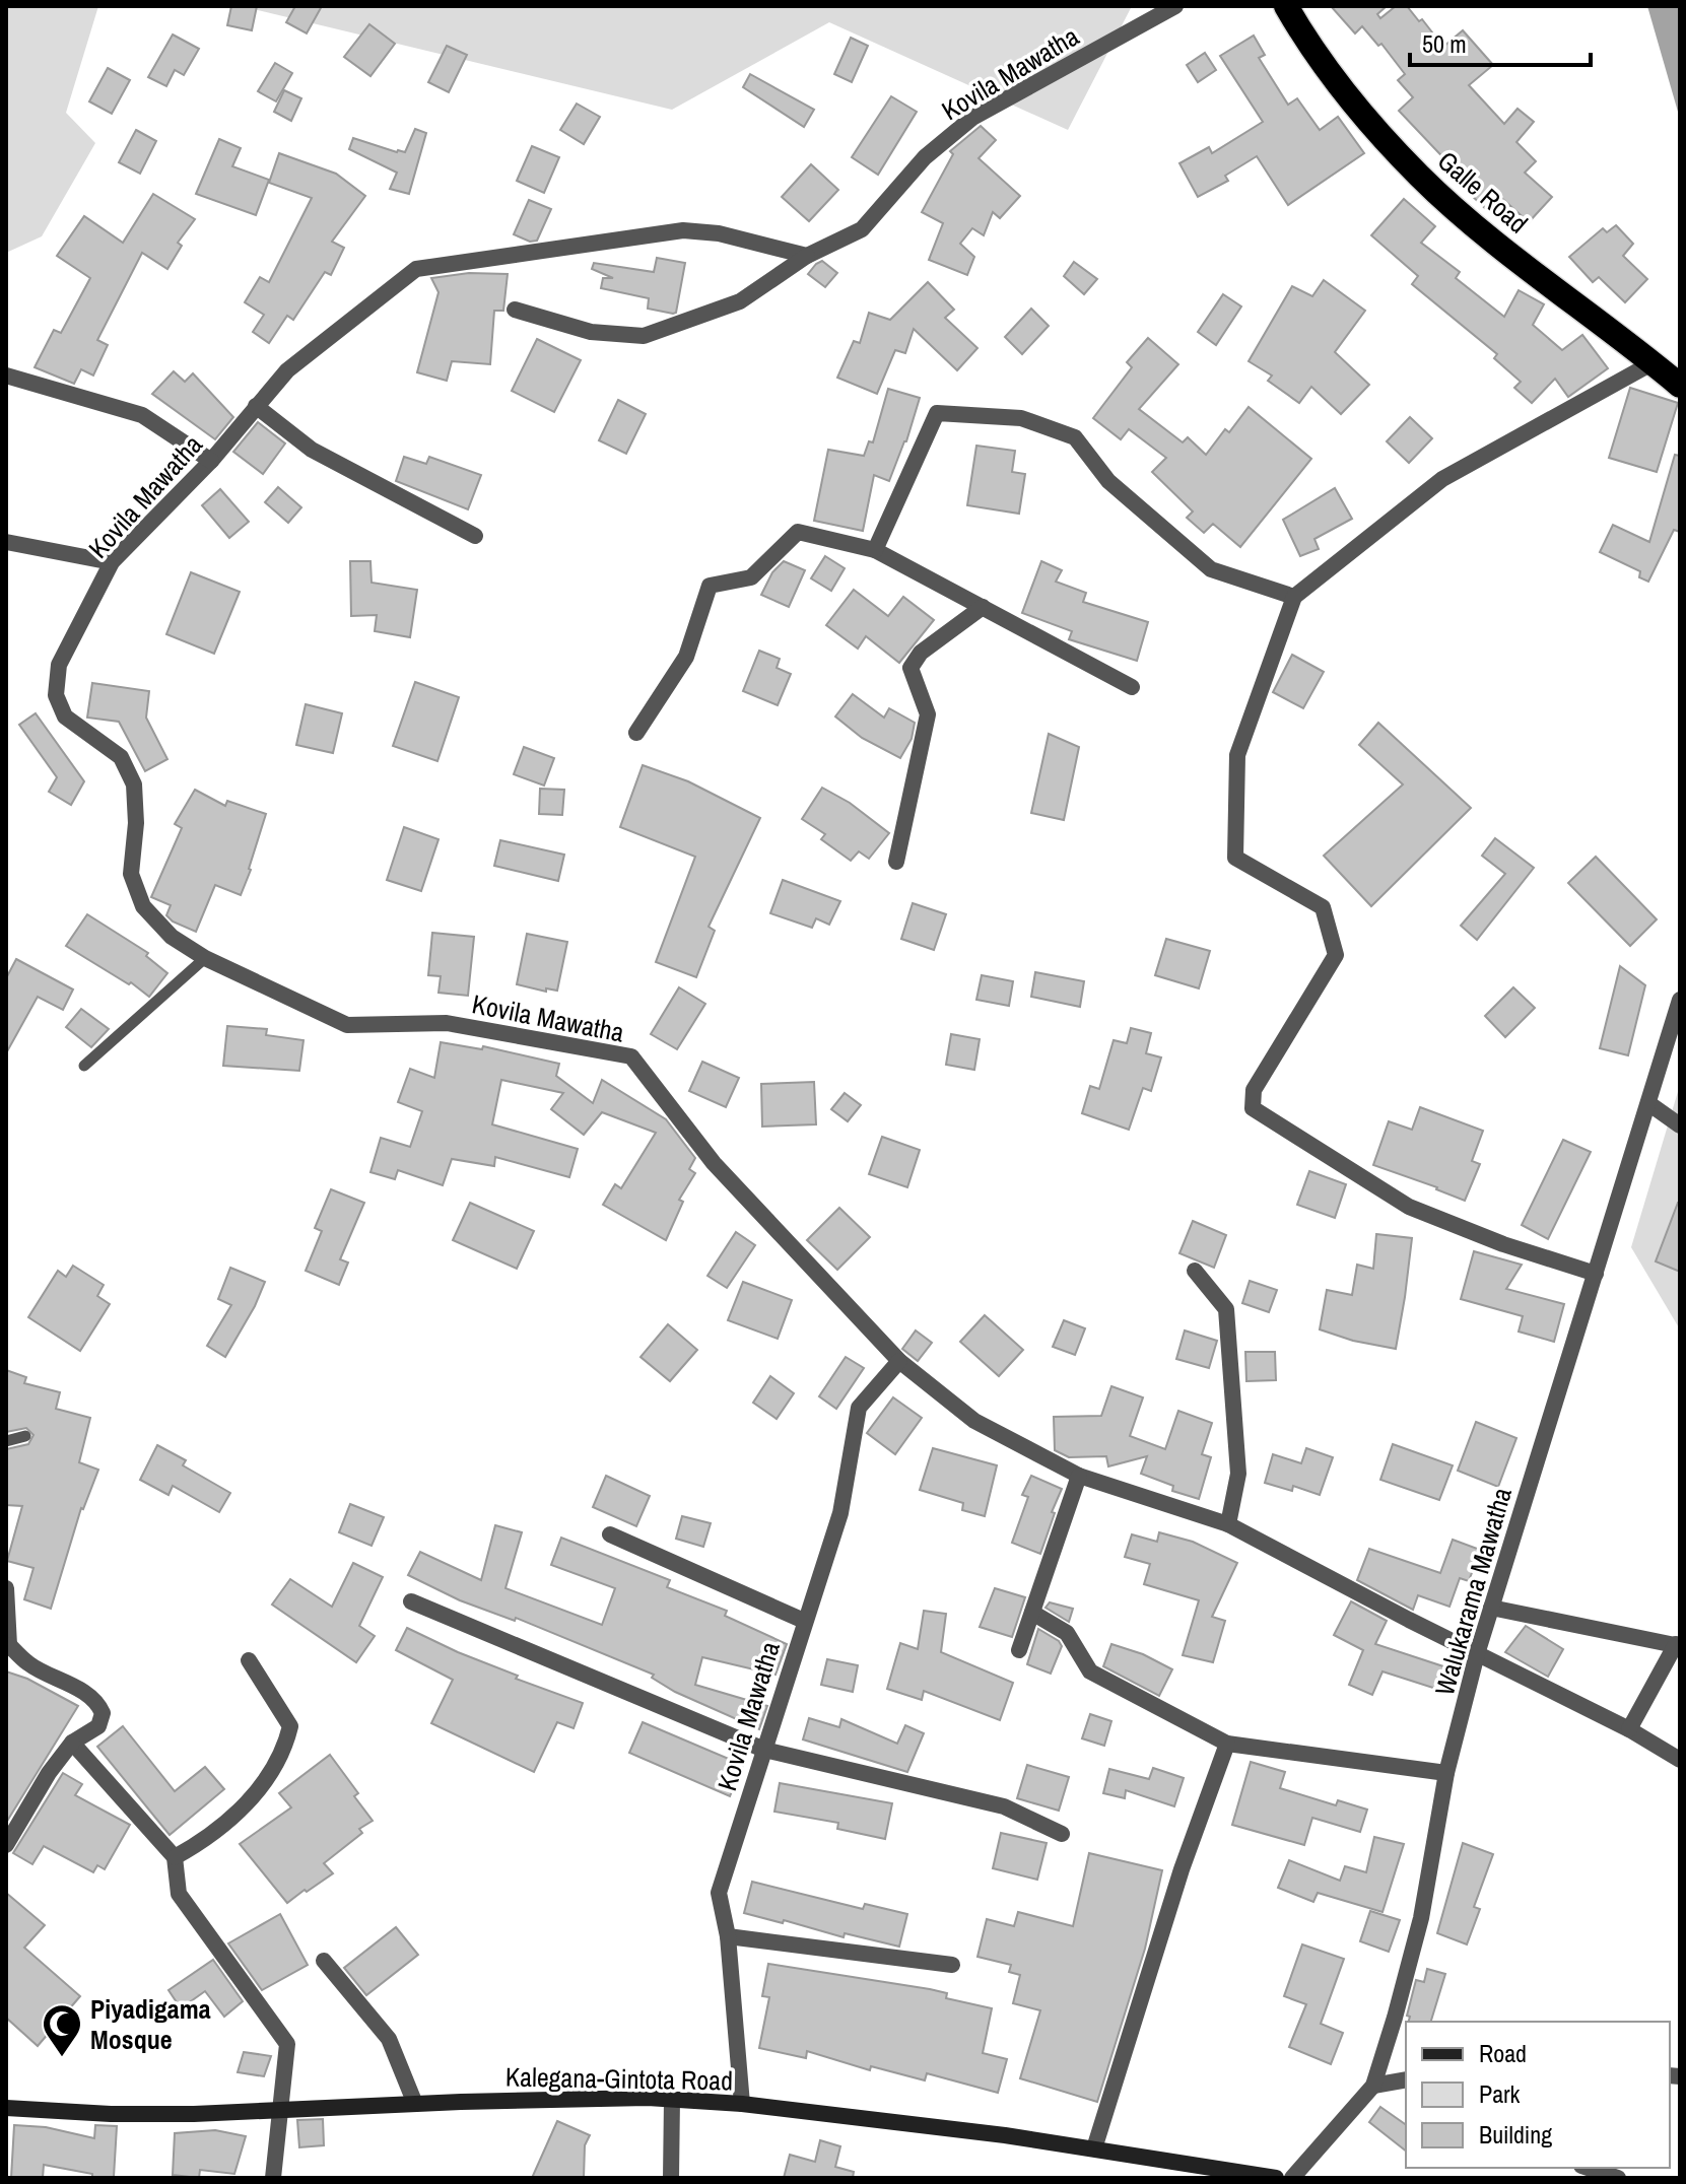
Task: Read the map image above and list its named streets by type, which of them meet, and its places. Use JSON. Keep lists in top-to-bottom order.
{
  "streets": {
    "highway": ["Galle Road"],
    "main road": ["Kalegana-Gintota Road"],
    "street": ["Kovila Mawatha", "Walukarama Mawatha"]
  },
  "crossings": [
    ["Kovila Mawatha", "Walukarama Mawatha"],
    ["Kovila Mawatha", "Kalegana-Gintota Road"]
  ],
  "places": {
    "mosque": ["Piyadigama Mosque"]
  },
  "legend": ["Road", "Park", "Building"],
  "scale_bar": "50 m"
}
